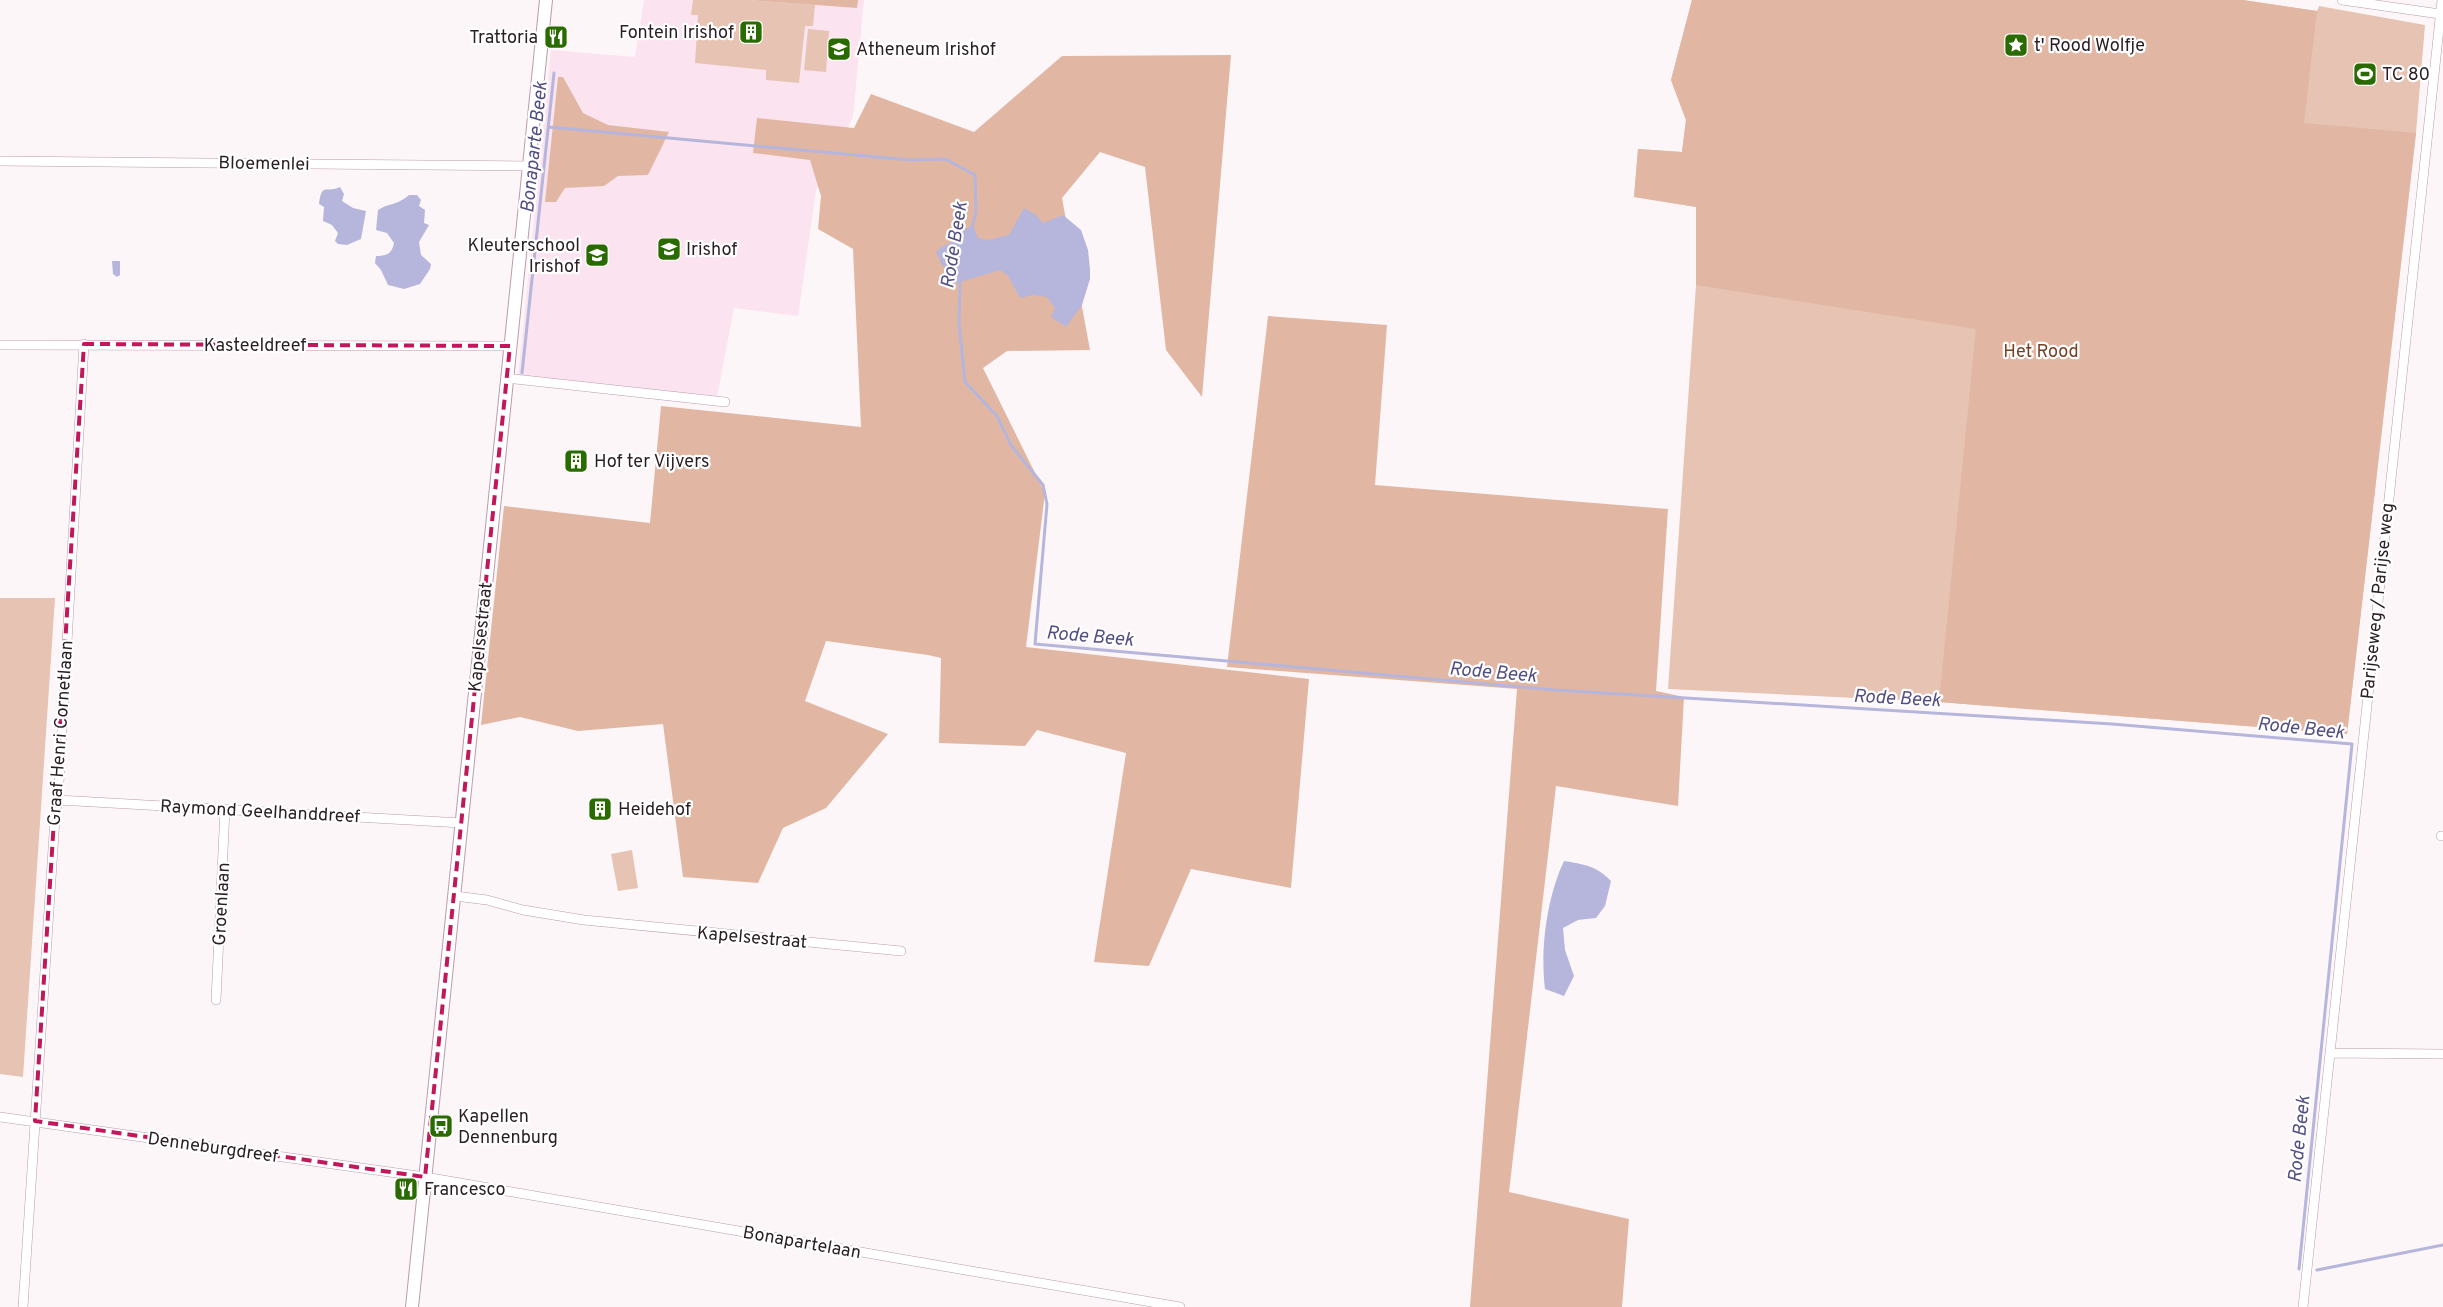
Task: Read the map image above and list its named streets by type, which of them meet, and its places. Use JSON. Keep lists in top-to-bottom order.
{
  "streets": {
    "main road": ["Kapelsestraat"],
    "street": [
      "Bloemenlei",
      "Kasteeldreef",
      "Parijseweg / Parijse weg",
      "Graaf Henri Cornetlaan",
      "Raymond Geelhanddreef",
      "Groenlaan",
      "Denneburgdreef",
      "Bonapartelaan"
    ]
  },
  "crossings": [
    ["Bloemenlei", "Kapelsestraat"],
    ["Kasteeldreef", "Kapelsestraat"],
    ["Kasteeldreef", "Graaf Henri Cornetlaan"],
    ["Kapelsestraat", "Raymond Geelhanddreef"],
    ["Kapelsestraat", "Denneburgdreef"],
    ["Kapelsestraat", "Bonapartelaan"],
    ["Graaf Henri Cornetlaan", "Raymond Geelhanddreef"],
    ["Graaf Henri Cornetlaan", "Denneburgdreef"],
    ["Raymond Geelhanddreef", "Groenlaan"],
    ["Denneburgdreef", "Bonapartelaan"]
  ],
  "water": ["Bonaparte Beek", "Rode Beek"],
  "parks": ["Het Rood"],
  "places": {
    "building": ["Fontein Irishof", "Hof ter Vijvers", "Heidehof"],
    "restaurant": ["Trattoria", "Francesco"],
    "place": ["t' Rood Wolfje"],
    "school or university": ["Atheneum Irishof", "Irishof", "Kleuterschool Irishof"],
    "sports": ["TC 80"],
    "bus stop": ["Kapellen Dennenburg"]
  }
}
